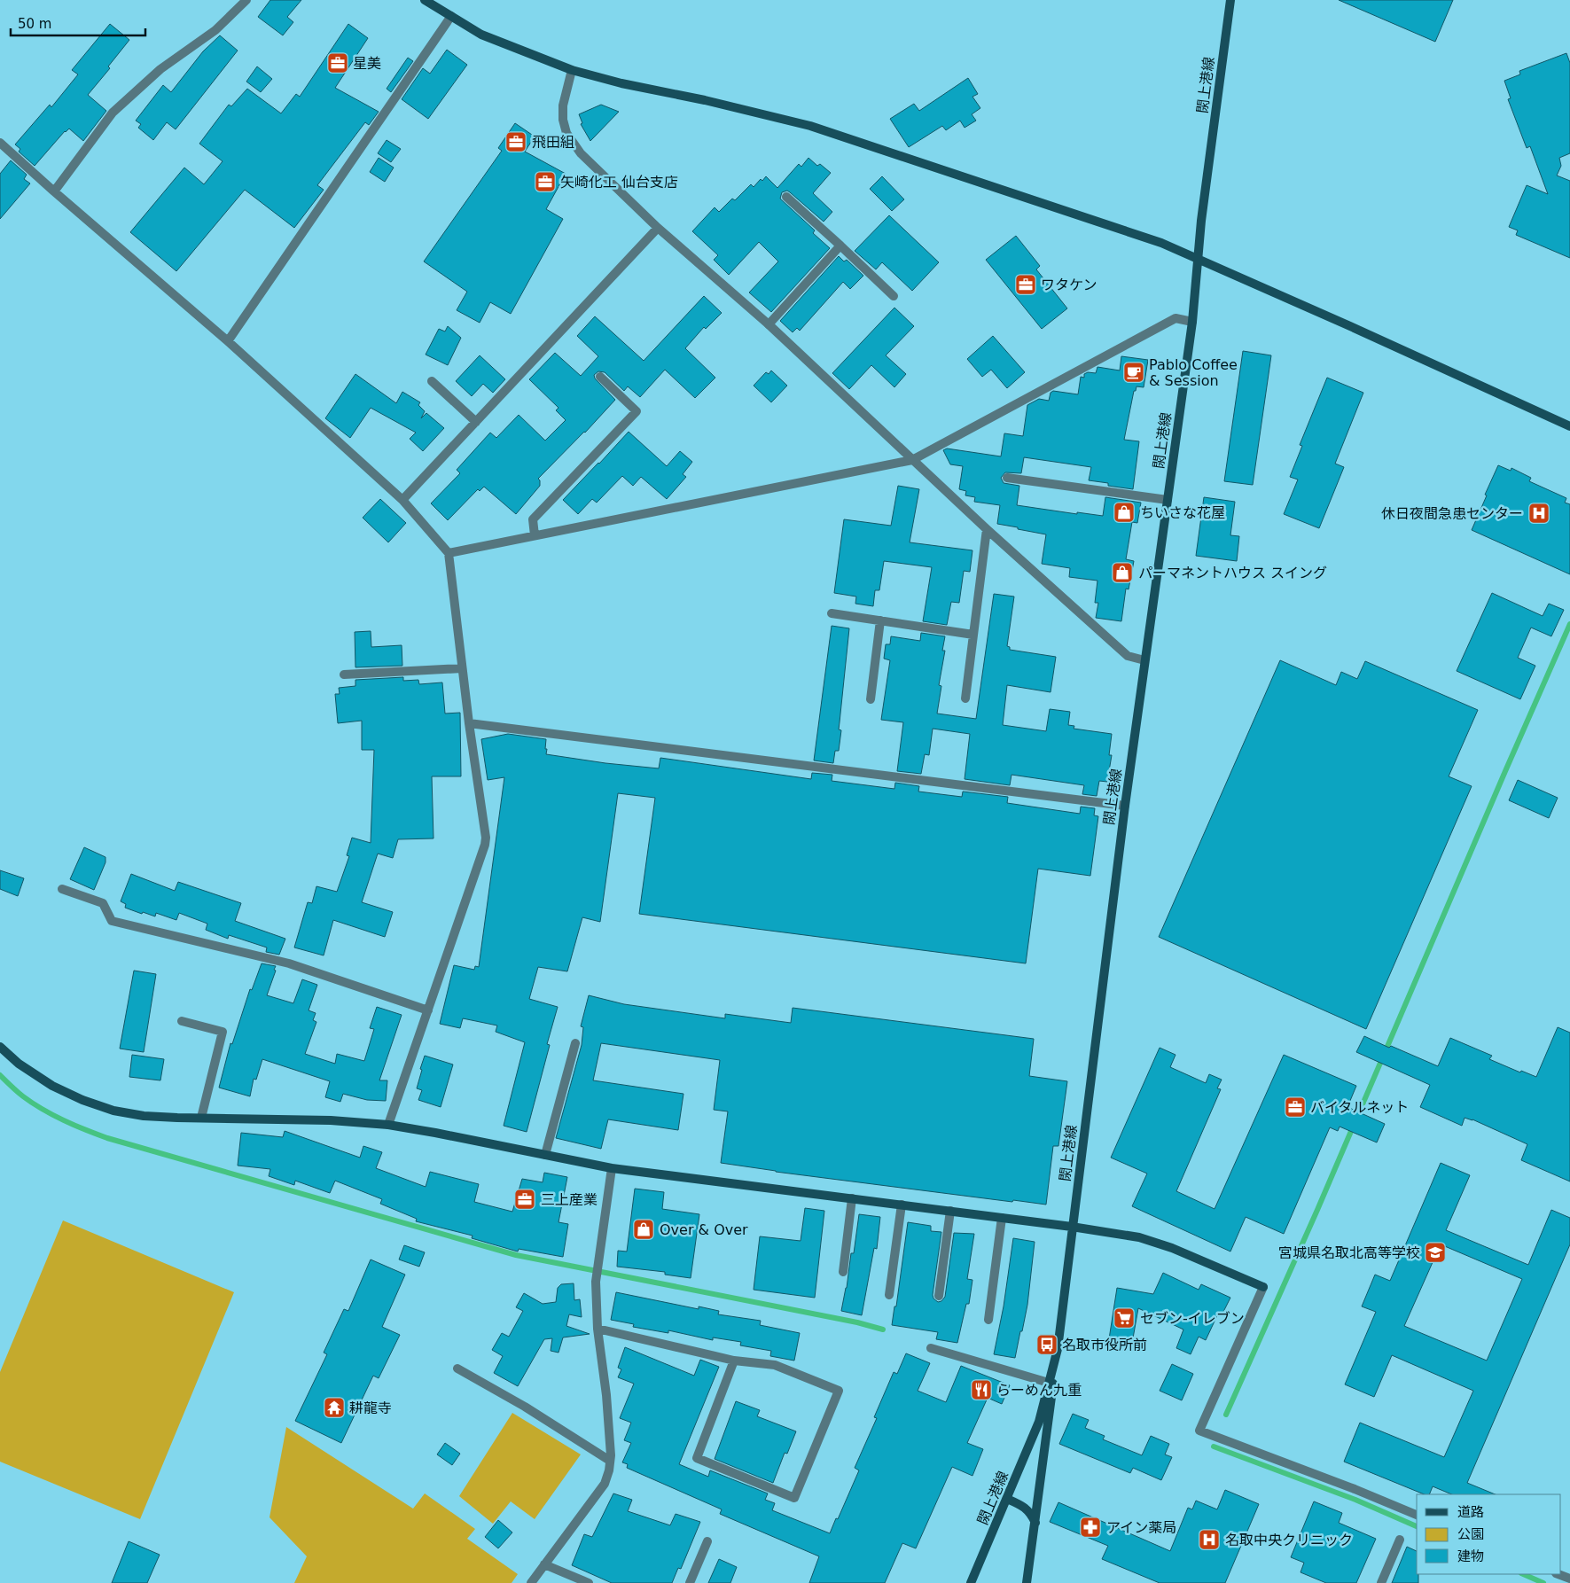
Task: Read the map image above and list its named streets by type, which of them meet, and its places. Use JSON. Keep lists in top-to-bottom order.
{
  "streets": {
    "street": ["閖上港線"]
  },
  "places": {
    "office": [
      "星美",
      "飛田組",
      "矢崎化工 仙台支店",
      "ワタケン",
      "バイタルネット",
      "三上産業"
    ],
    "cafe": ["Pablo Coffee & Session"],
    "shop": ["ちいさな花屋", "パーマネントハウス スイング", "Over & Over"],
    "hospital": ["休日夜間急患センター", "名取中央クリニック"],
    "school or university": ["宮城県名取北高等学校"],
    "supermarket": ["セブン-イレブン"],
    "bus stop": ["名取市役所前"],
    "restaurant": ["らーめん九重"],
    "temple": ["耕龍寺"],
    "pharmacy": ["アイン薬局"]
  },
  "legend": ["道路", "公園", "建物"],
  "scale_bar": "50 m"
}
